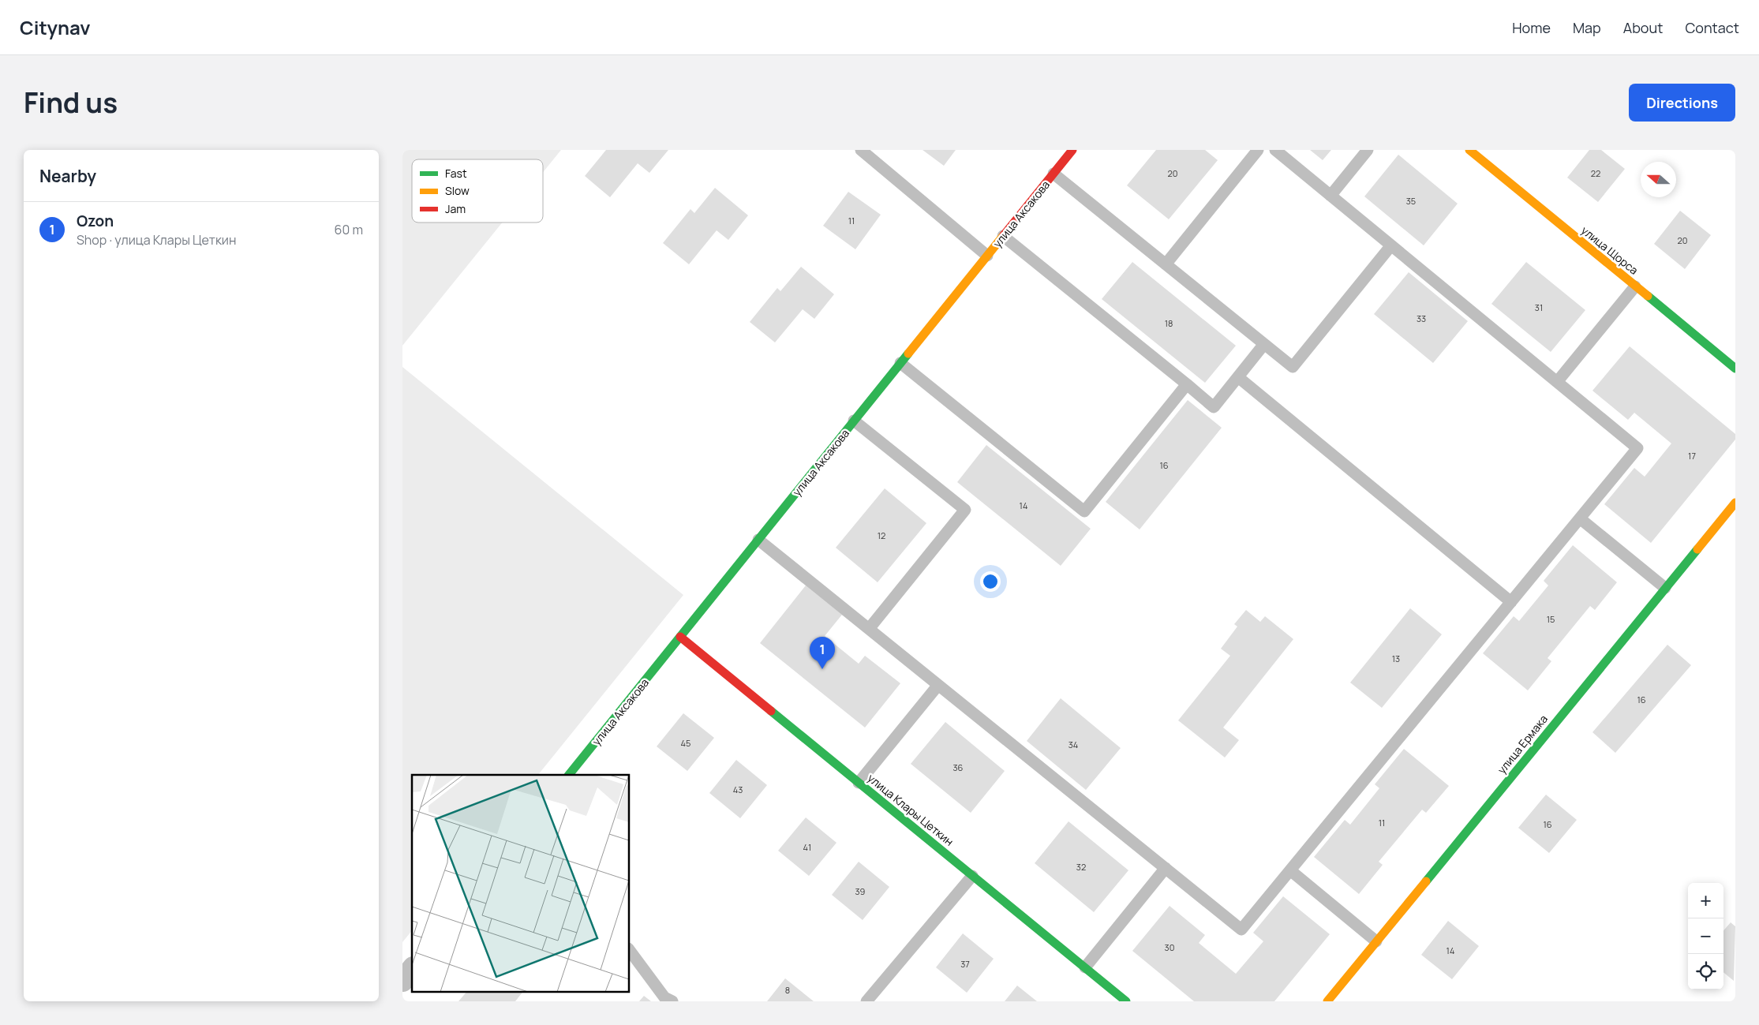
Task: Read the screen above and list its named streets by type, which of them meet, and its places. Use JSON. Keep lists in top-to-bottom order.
{
  "streets": {
    "street": [
      "улица Аксакова",
      "улица Щорса",
      "улица Ермака",
      "улица Клары Цеткин"
    ]
  },
  "crossings": [
    ["улица Аксакова", "улица Клары Цеткин"]
  ],
  "house_numbers": [
    "20",
    "22",
    "35",
    "11",
    "20",
    "31",
    "33",
    "18",
    "17",
    "16",
    "14",
    "12",
    "15",
    "13",
    "16",
    "45",
    "34",
    "36",
    "43",
    "11",
    "16",
    "41",
    "32",
    "39",
    "30",
    "14",
    "37",
    "8"
  ],
  "legend": ["Fast", "Slow", "Jam"],
  "north": "left",
  "page": {
    "header": "Citynav",
    "nav": [
      "Home",
      "Map",
      "About",
      "Contact"
    ],
    "title": "Find us",
    "buttons": "Directions",
    "heading": "Nearby",
    "list": [
      {
        "mark": "1",
        "name": "Ozon",
        "note": "Shop · улица Клары Цеткин",
        "value": "60 m"
      }
    ],
    "pins": "1",
    "map_buttons": ["+", "−"]
  }
}
